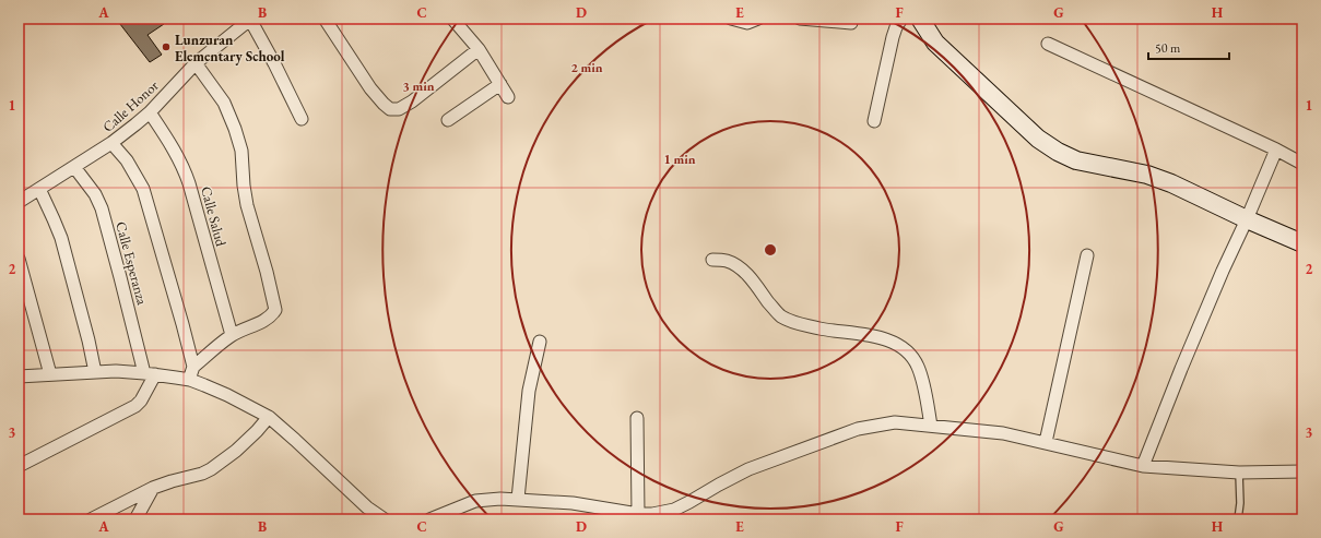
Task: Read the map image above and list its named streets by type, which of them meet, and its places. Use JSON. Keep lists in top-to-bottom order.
{
  "streets": {
    "street": ["Calle Honor", "Calle Salud", "Calle Esperanza"]
  },
  "crossings": [
    ["Calle Honor", "Calle Salud"],
    ["Calle Honor", "Calle Esperanza"]
  ],
  "places": ["Lunzuran Elementary School"],
  "scale_bar": "50 m",
  "grid": {
    "columns": [
      "A",
      "B",
      "C",
      "D",
      "E",
      "F",
      "G",
      "H"
    ],
    "rows": ["1", "2", "3"]
  },
  "rings": ["2 min", "3 min", "1 min"]
}
